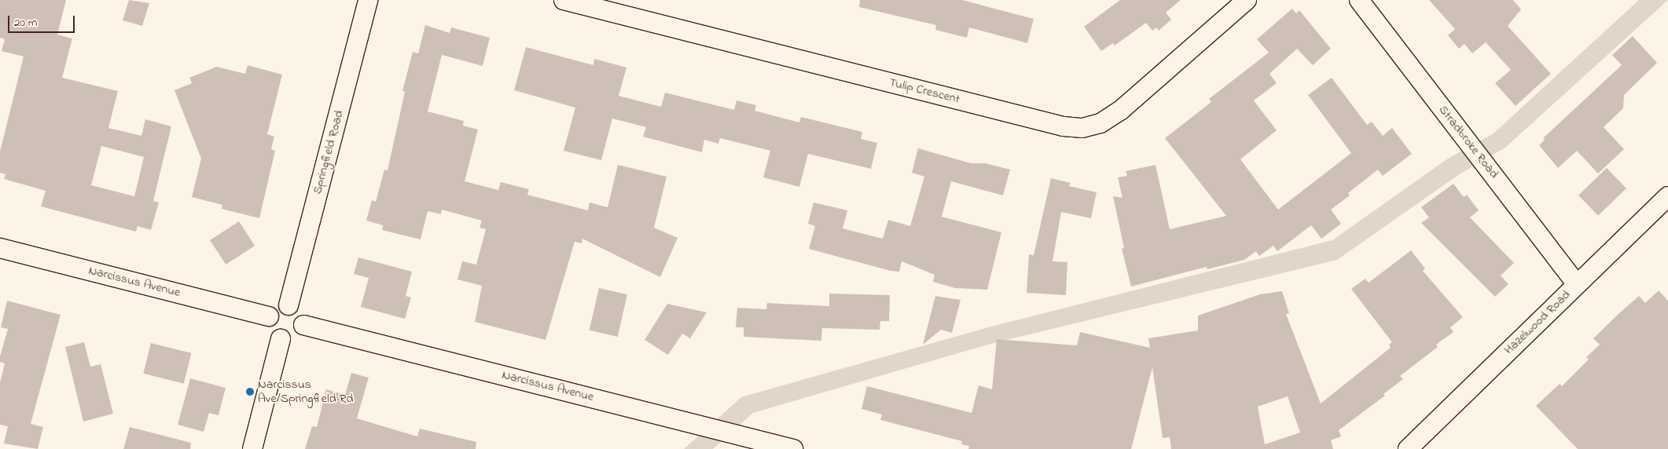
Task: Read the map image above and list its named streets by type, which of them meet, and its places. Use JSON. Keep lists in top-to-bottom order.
{
  "streets": {
    "street": [
      "Tulip Crescent",
      "Stradbroke Road",
      "Springfield Road",
      "Narcissus Avenue",
      "Hazelwood Road"
    ]
  },
  "crossings": [
    ["Stradbroke Road", "Hazelwood Road"],
    ["Springfield Road", "Narcissus Avenue"]
  ],
  "places": ["Narcissus Ave/Springfield Rd"],
  "scale_bar": "20 m"
}
